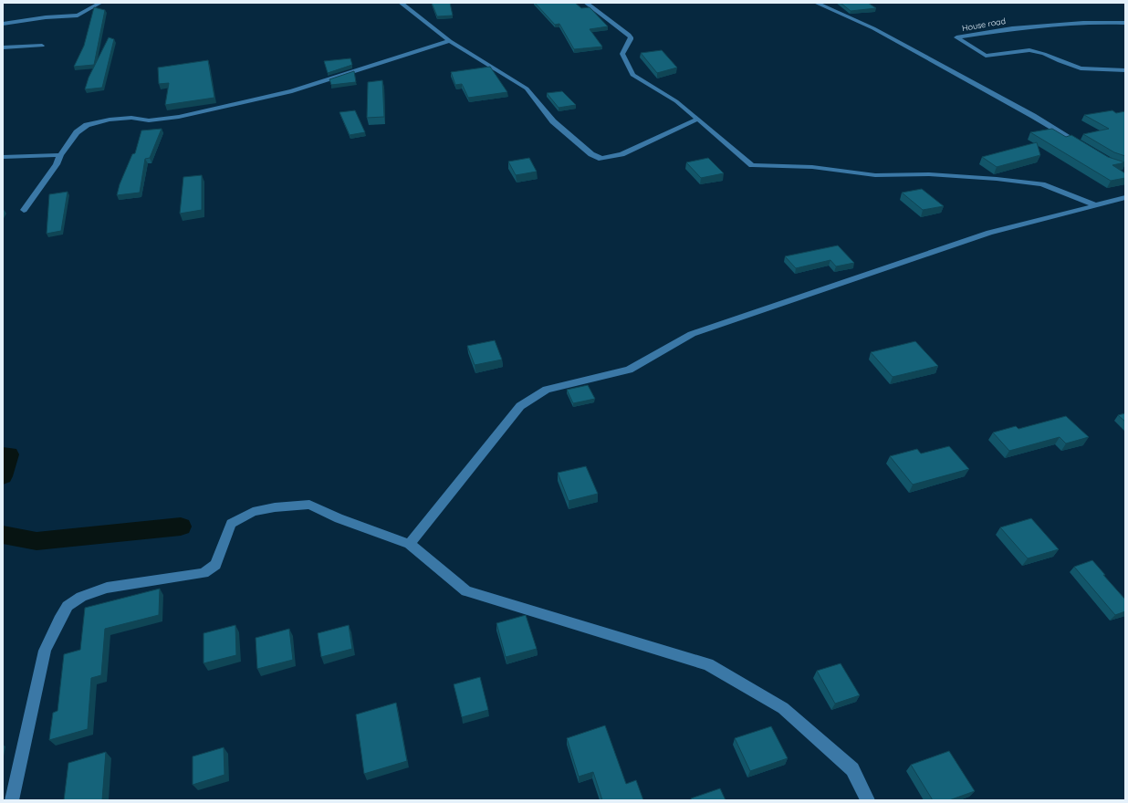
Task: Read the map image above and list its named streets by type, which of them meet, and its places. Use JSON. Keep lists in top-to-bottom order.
{
  "streets": {
    "street": ["House road"]
  }
}
